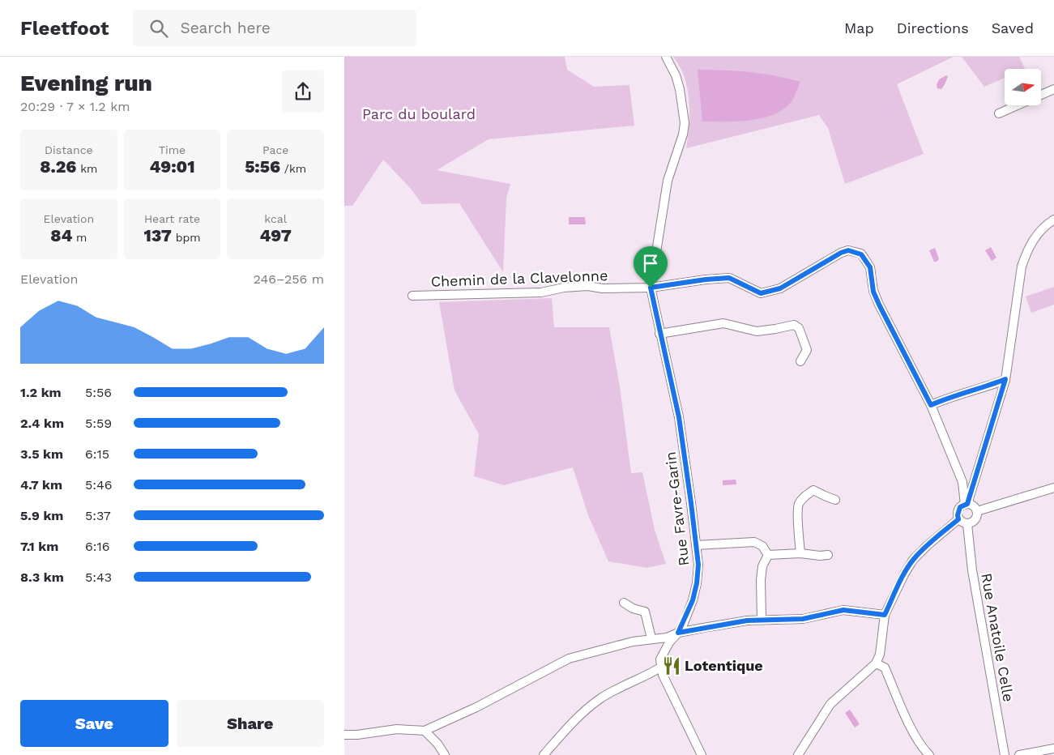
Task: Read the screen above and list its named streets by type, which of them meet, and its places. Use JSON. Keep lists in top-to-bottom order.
{
  "streets": {
    "street": ["Chemin de la Clavelonne", "Rue Favre-Garin", "Rue Anatoile Celle"]
  },
  "crossings": [
    ["Chemin de la Clavelonne", "Rue Favre-Garin"]
  ],
  "parks": ["Parc du boulard"],
  "places": {
    "restaurant": ["Lotentique"]
  },
  "north": "right",
  "page": {
    "header": "Fleetfoot",
    "search": "Search here",
    "nav": ["Map", "Directions", "Saved"],
    "heading": ["Evening run", "20:29 · 7 × 1.2 km"],
    "stats": [
      ["Distance", "8.26 km"],
      ["Time", "49:01"],
      ["Pace", "5:56 /km"],
      ["Elevation", "84 m"],
      ["Heart rate", "137 bpm"],
      ["kcal", "497"]
    ],
    "chart": ["Elevation", "246–256 m"],
    "list": [
      {
        "name": "1.2 km",
        "note": "5:56"
      },
      {
        "name": "2.4 km",
        "note": "5:59"
      },
      {
        "name": "3.5 km",
        "note": "6:15"
      },
      {
        "name": "4.7 km",
        "note": "5:46"
      },
      {
        "name": "5.9 km",
        "note": "5:37"
      },
      {
        "name": "7.1 km",
        "note": "6:16"
      },
      {
        "name": "8.3 km",
        "note": "5:43"
      }
    ],
    "buttons": ["Save", "Share"]
  }
}
